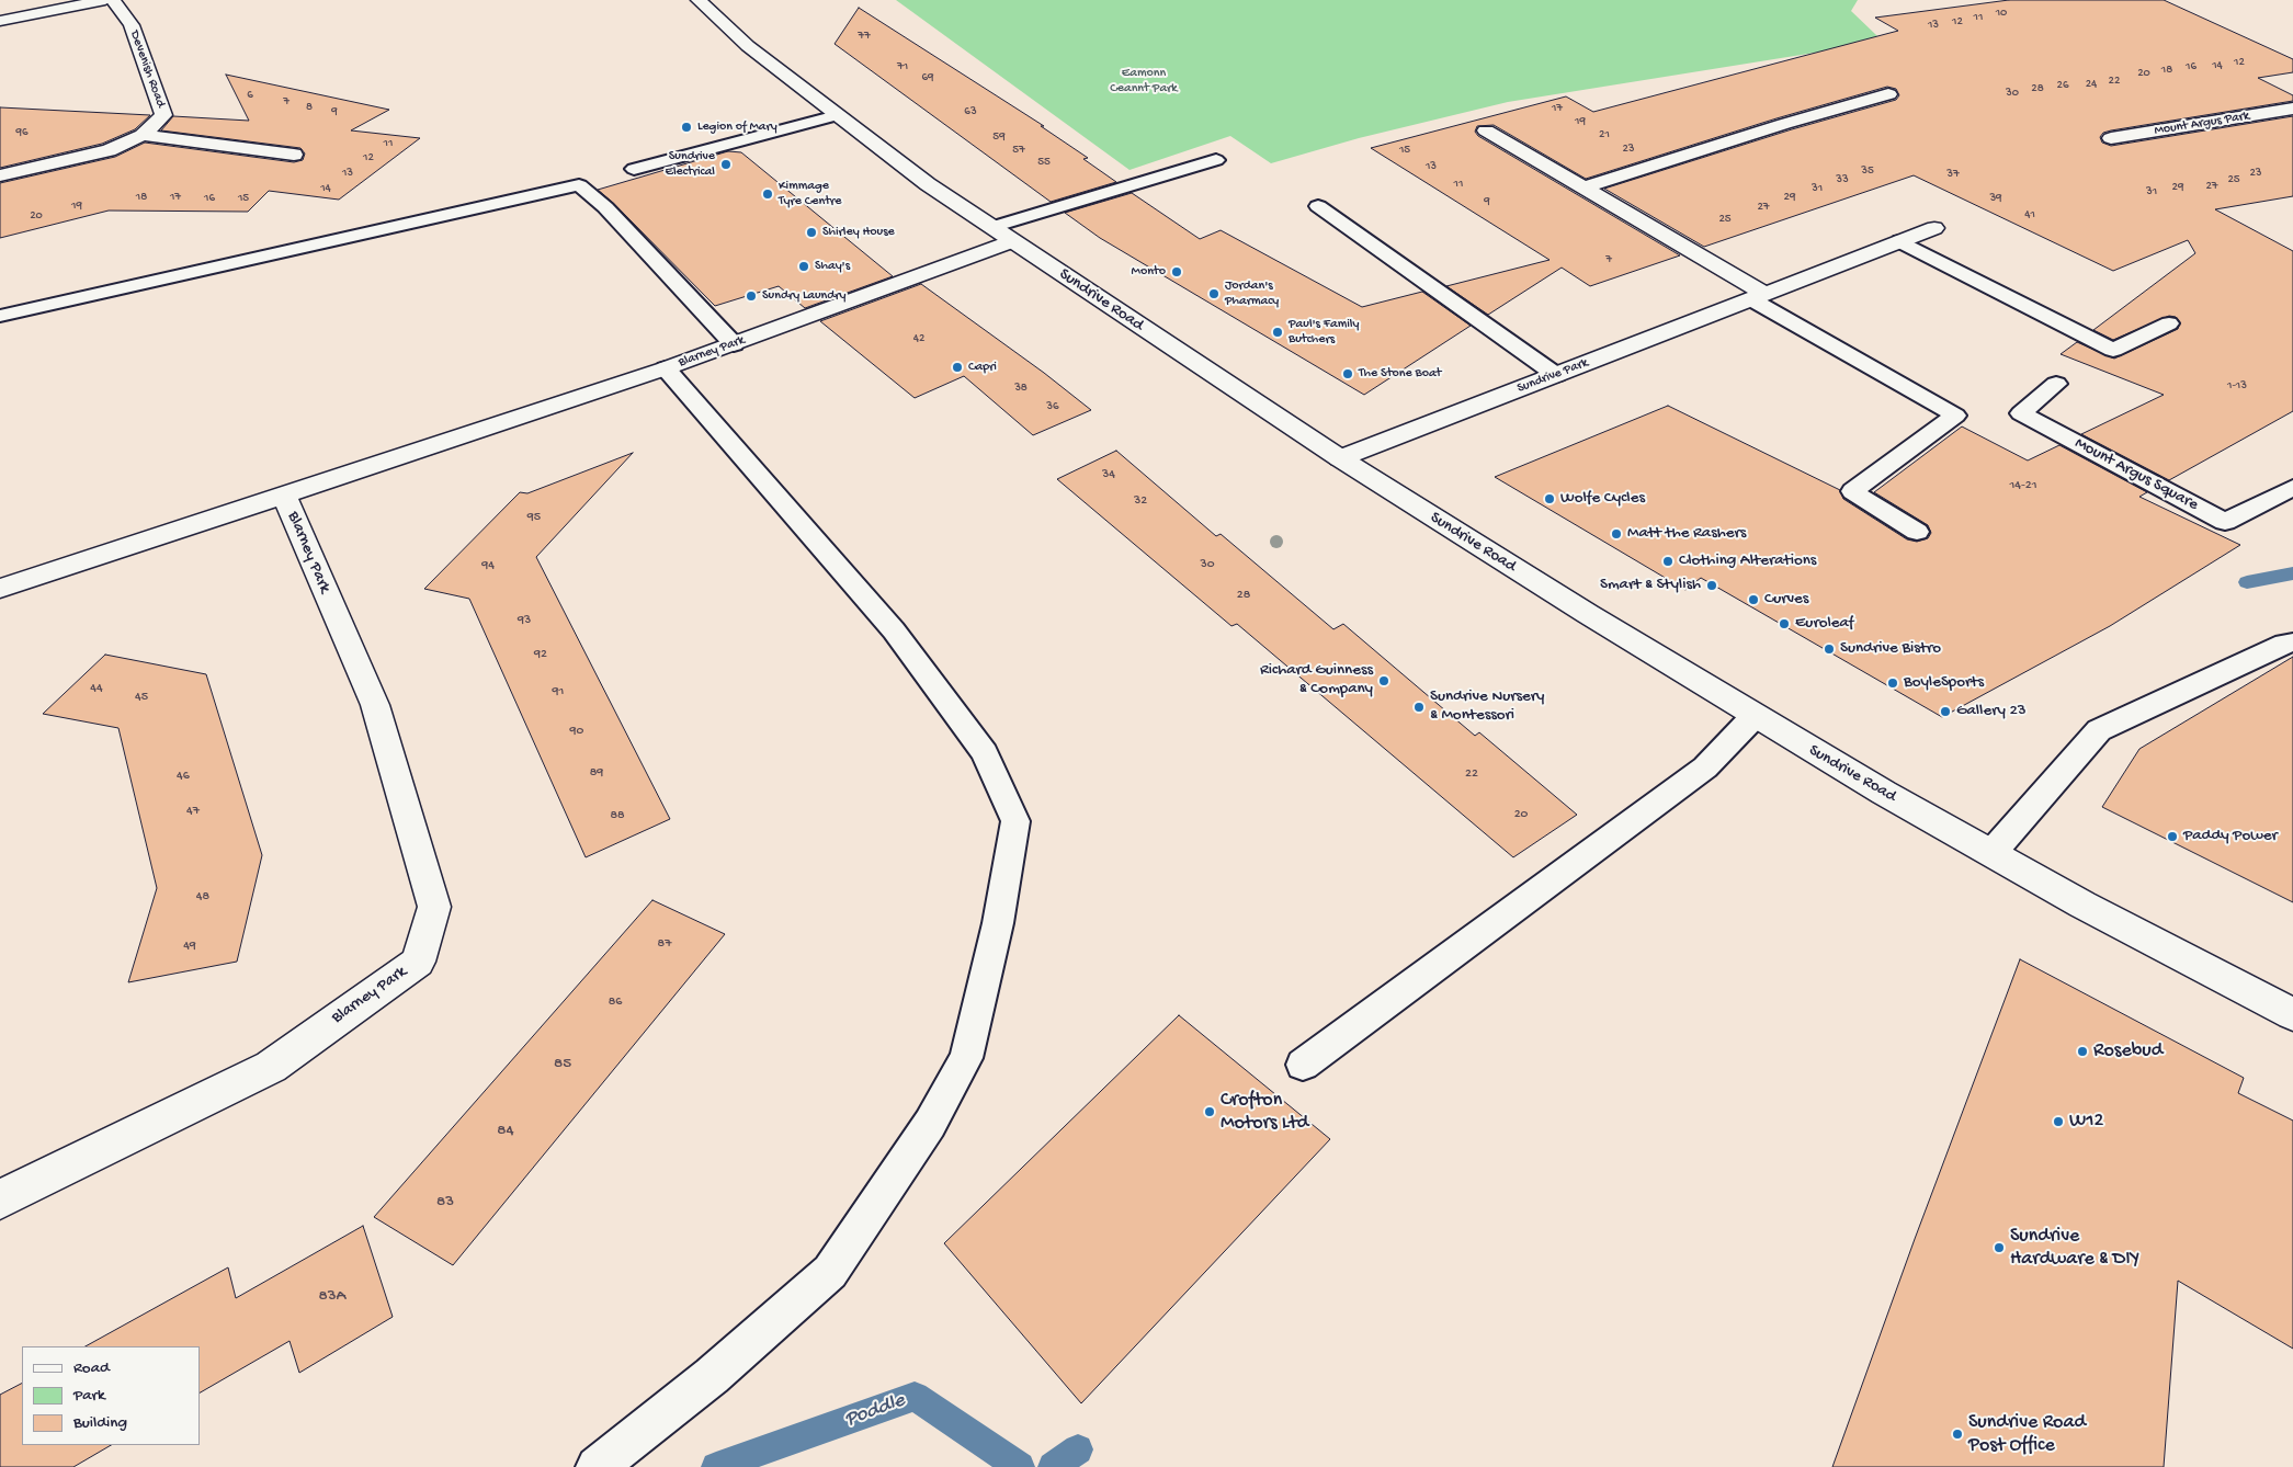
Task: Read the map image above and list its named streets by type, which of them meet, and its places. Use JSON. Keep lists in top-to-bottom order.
{
  "streets": {
    "street": [
      "Devenish Road",
      "Mount Argus Park",
      "Sundrive Road",
      "Blarney Park",
      "Sundrive Park"
    ],
    "lane": ["Mount Argus Square"]
  },
  "crossings": [
    ["Sundrive Road", "Blarney Park"],
    ["Sundrive Road", "Sundrive Park"]
  ],
  "water": ["Poddle"],
  "parks": ["Eamonn Ceannt Park"],
  "places": [
    "Legion of Mary",
    "Sundrive Electrical",
    "Kimmage Tyre Centre",
    "Shirley House",
    "Shay's",
    "Monto",
    "Jordan's Pharmacy",
    "Sundry Laundry",
    "Paul's Family Butchers",
    "Capri",
    "The Stone Boat",
    "Wolfe Cycles",
    "Matt the Rashers",
    "Clothing Alterations",
    "Smart & Stylish",
    "Curves",
    "Euroleaf",
    "Sundrive Bistro",
    "Richard Guinness & Company",
    "BoyleSports",
    "Sundrive Nursery & Montessori",
    "Gallery 23",
    "Paddy Power",
    "Rosebud",
    "Crofton Motors Ltd",
    "W12",
    "Sundrive Hardware & DIY",
    "Sundrive Road Post Office"
  ],
  "house_numbers": [
    "10",
    "11",
    "12",
    "13",
    "77",
    "12",
    "14",
    "71",
    "16",
    "18",
    "20",
    "69",
    "22",
    "24",
    "26",
    "28",
    "30",
    "6",
    "7",
    "8",
    "17",
    "9",
    "63",
    "19",
    "96",
    "21",
    "59",
    "11",
    "23",
    "57",
    "15",
    "12",
    "55",
    "13",
    "35",
    "13",
    "23",
    "37",
    "33",
    "25",
    "11",
    "27",
    "29",
    "14",
    "31",
    "31",
    "18",
    "17",
    "29",
    "16",
    "15",
    "39",
    "9",
    "19",
    "27",
    "41",
    "20",
    "25",
    "7",
    "42",
    "1-13",
    "38",
    "36",
    "34",
    "14-21",
    "32",
    "95",
    "30",
    "94",
    "28",
    "93",
    "92",
    "44",
    "91",
    "45",
    "90",
    "89",
    "22",
    "46",
    "47",
    "20",
    "88",
    "48",
    "87",
    "49",
    "86",
    "85",
    "84",
    "83",
    "83A"
  ],
  "legend": ["Road", "Park", "Building"]
}
